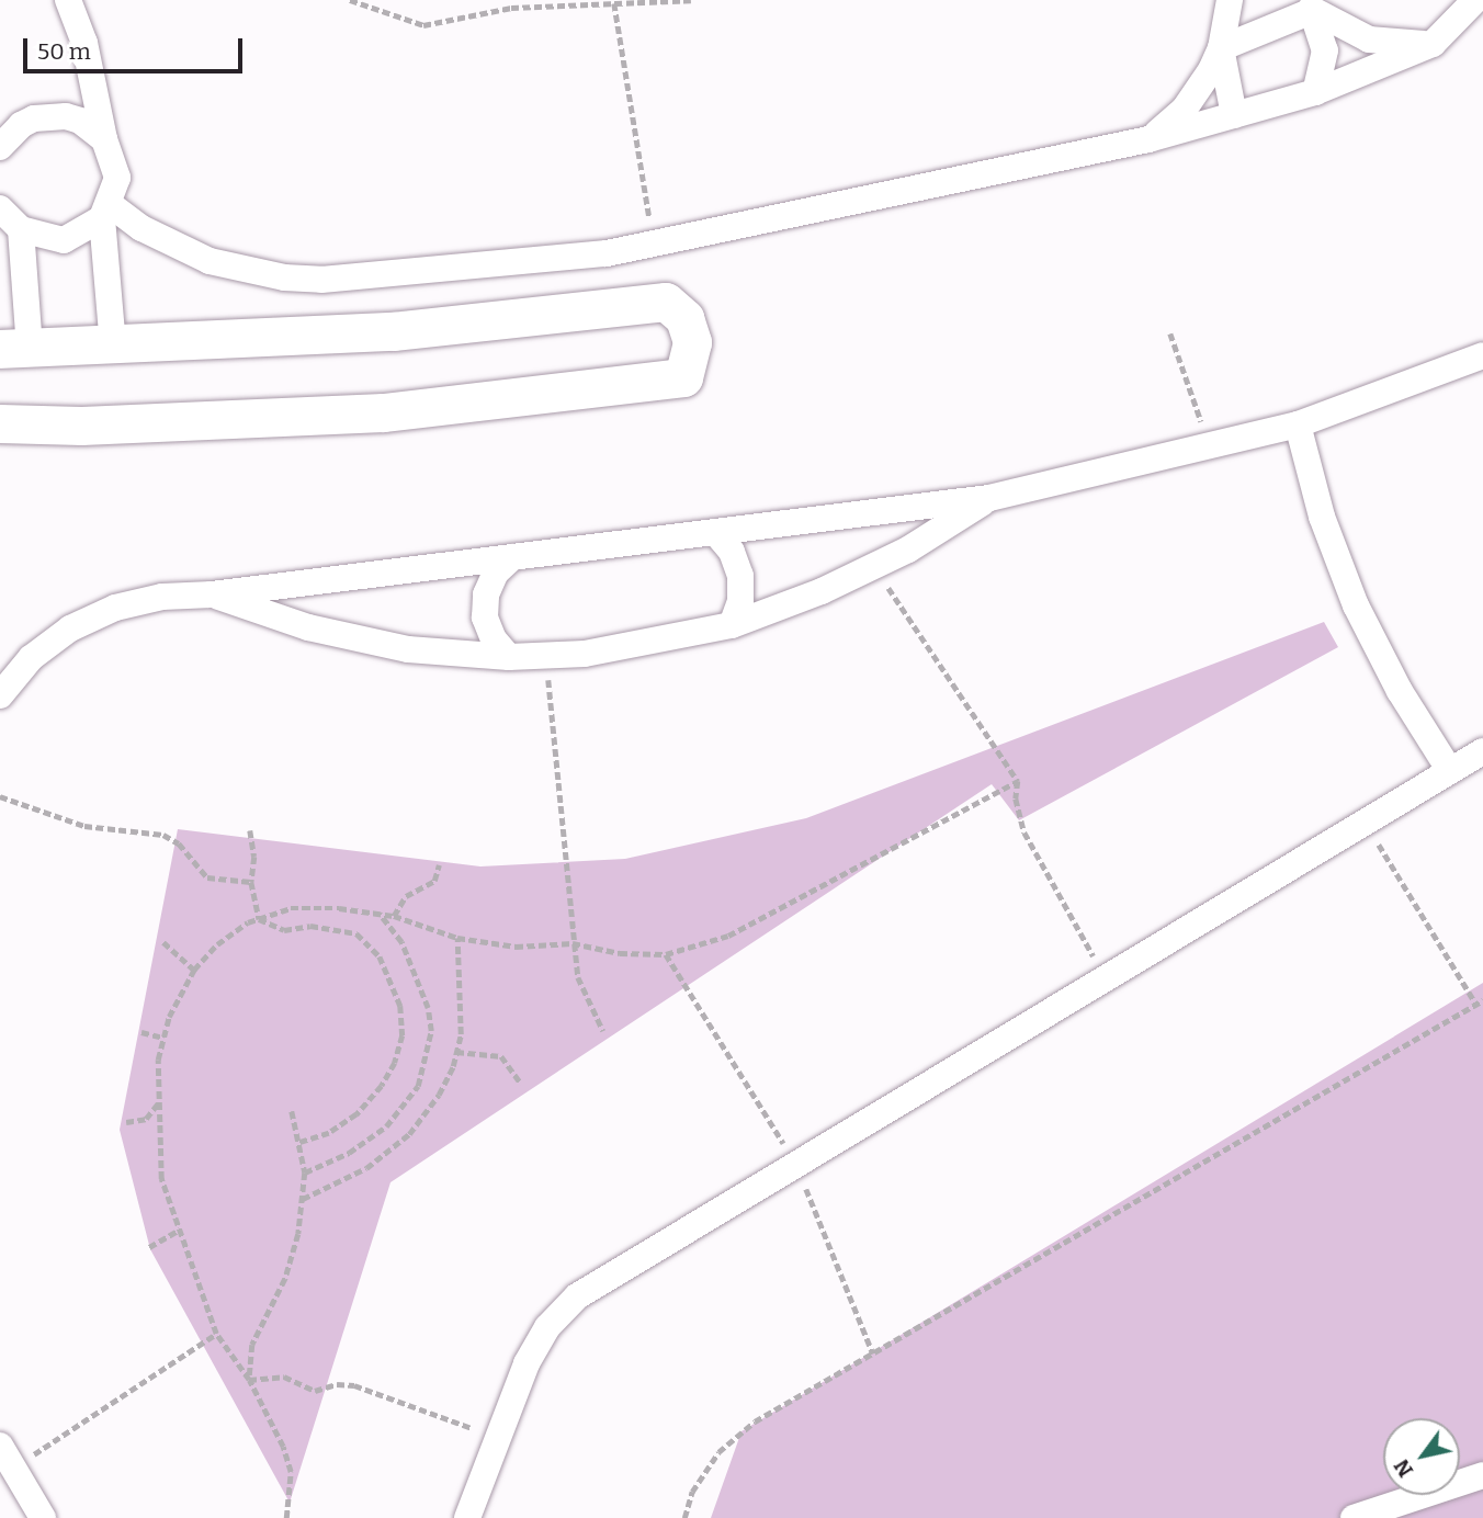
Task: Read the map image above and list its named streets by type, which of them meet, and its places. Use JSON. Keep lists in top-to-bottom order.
{
  "scale_bar": "50 m",
  "north": "bottom left"
}
